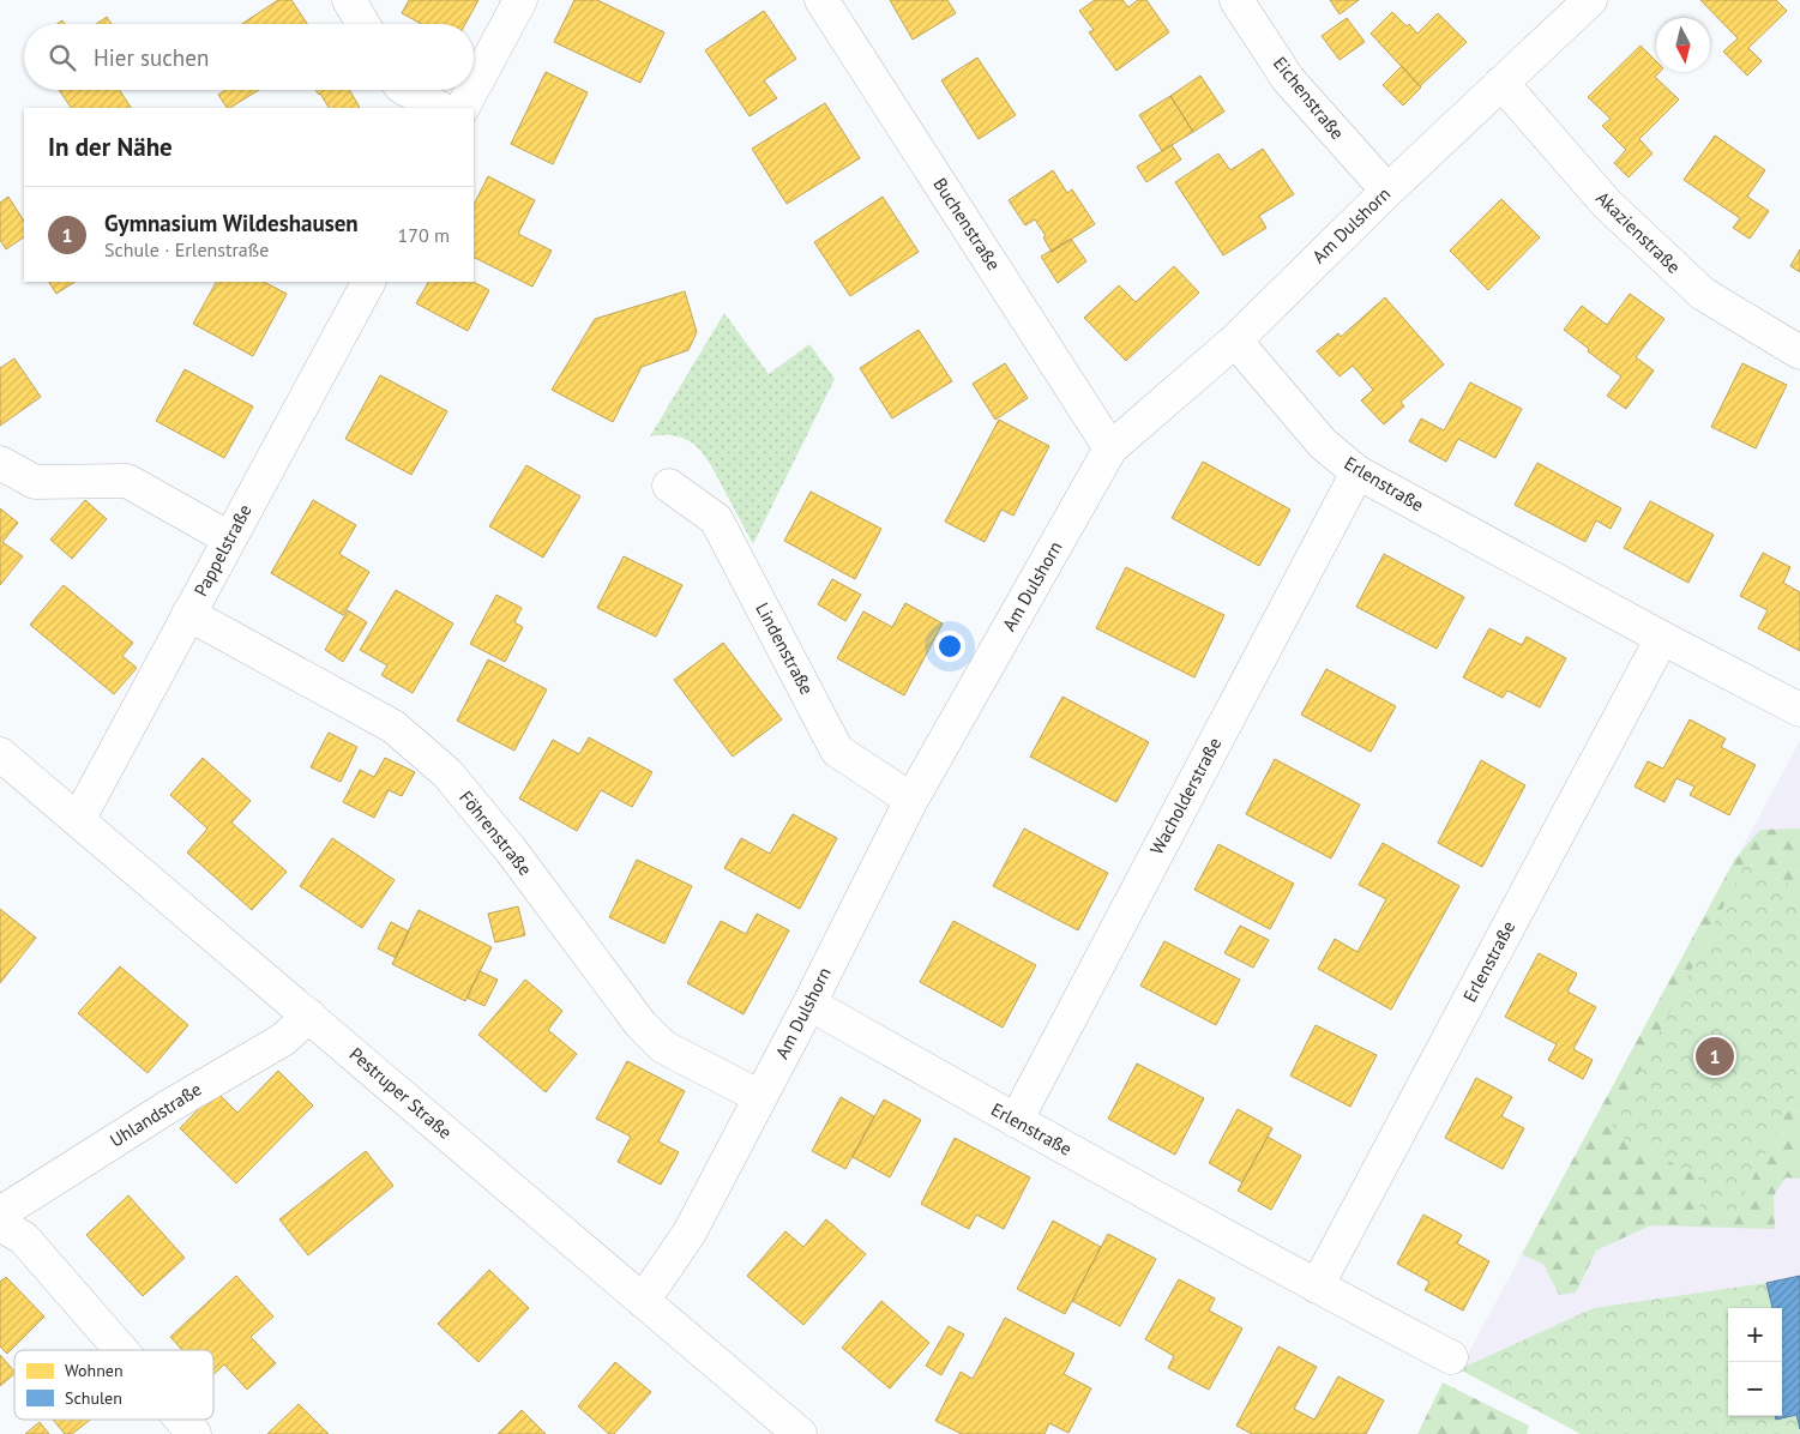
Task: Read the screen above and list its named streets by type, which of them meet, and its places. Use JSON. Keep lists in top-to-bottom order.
{
  "streets": {
    "street": [
      "Eichenstraße",
      "Buchenstraße",
      "Am Dulshorn",
      "Akazienstraße",
      "Erlenstraße",
      "Pappelstraße",
      "Lindenstraße",
      "Wacholderstraße",
      "Föhrenstraße",
      "Pestruper Straße",
      "Uhlandstraße"
    ]
  },
  "crossings": [
    ["Eichenstraße", "Am Dulshorn"],
    ["Buchenstraße", "Am Dulshorn"],
    ["Am Dulshorn", "Akazienstraße"],
    ["Am Dulshorn", "Erlenstraße"],
    ["Am Dulshorn", "Lindenstraße"],
    ["Am Dulshorn", "Föhrenstraße"],
    ["Am Dulshorn", "Pestruper Straße"],
    ["Erlenstraße", "Wacholderstraße"],
    ["Pappelstraße", "Föhrenstraße"],
    ["Pappelstraße", "Pestruper Straße"],
    ["Pestruper Straße", "Uhlandstraße"]
  ],
  "legend": ["Wohnen", "Schulen"],
  "north": "bottom",
  "page": {
    "search": "Hier suchen",
    "heading": "In der Nähe",
    "list": [
      {
        "mark": "1",
        "name": "Gymnasium Wildeshausen",
        "note": "Schule · Erlenstraße",
        "value": "170 m"
      }
    ],
    "pins": "1",
    "map_buttons": ["+", "−"]
  }
}
